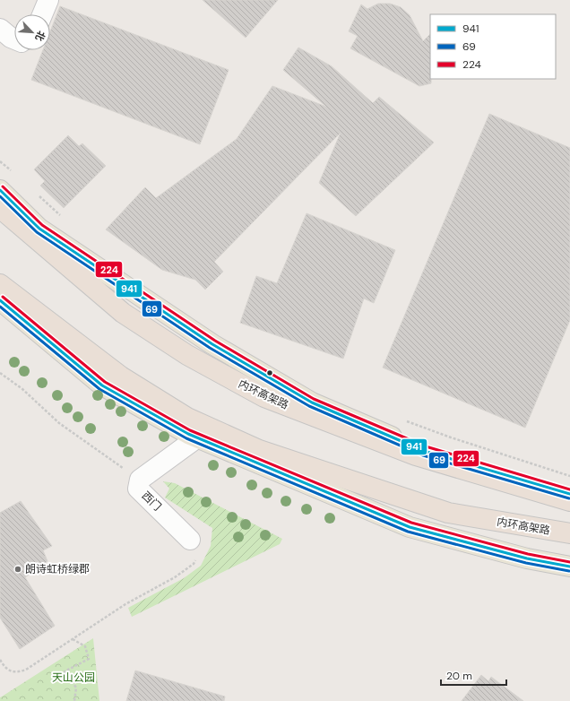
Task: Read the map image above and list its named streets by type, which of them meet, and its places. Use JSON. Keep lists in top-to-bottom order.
{
  "streets": {
    "highway": ["内环高架路"],
    "street": ["西门"]
  },
  "parks": ["天山公园"],
  "places": ["朗诗虹桥绿郡"],
  "lines": ["transit line 224", "transit line 941", "transit line 69"],
  "legend": ["941", "69", "224"],
  "scale_bar": "20 m",
  "north": "bottom right"
}
